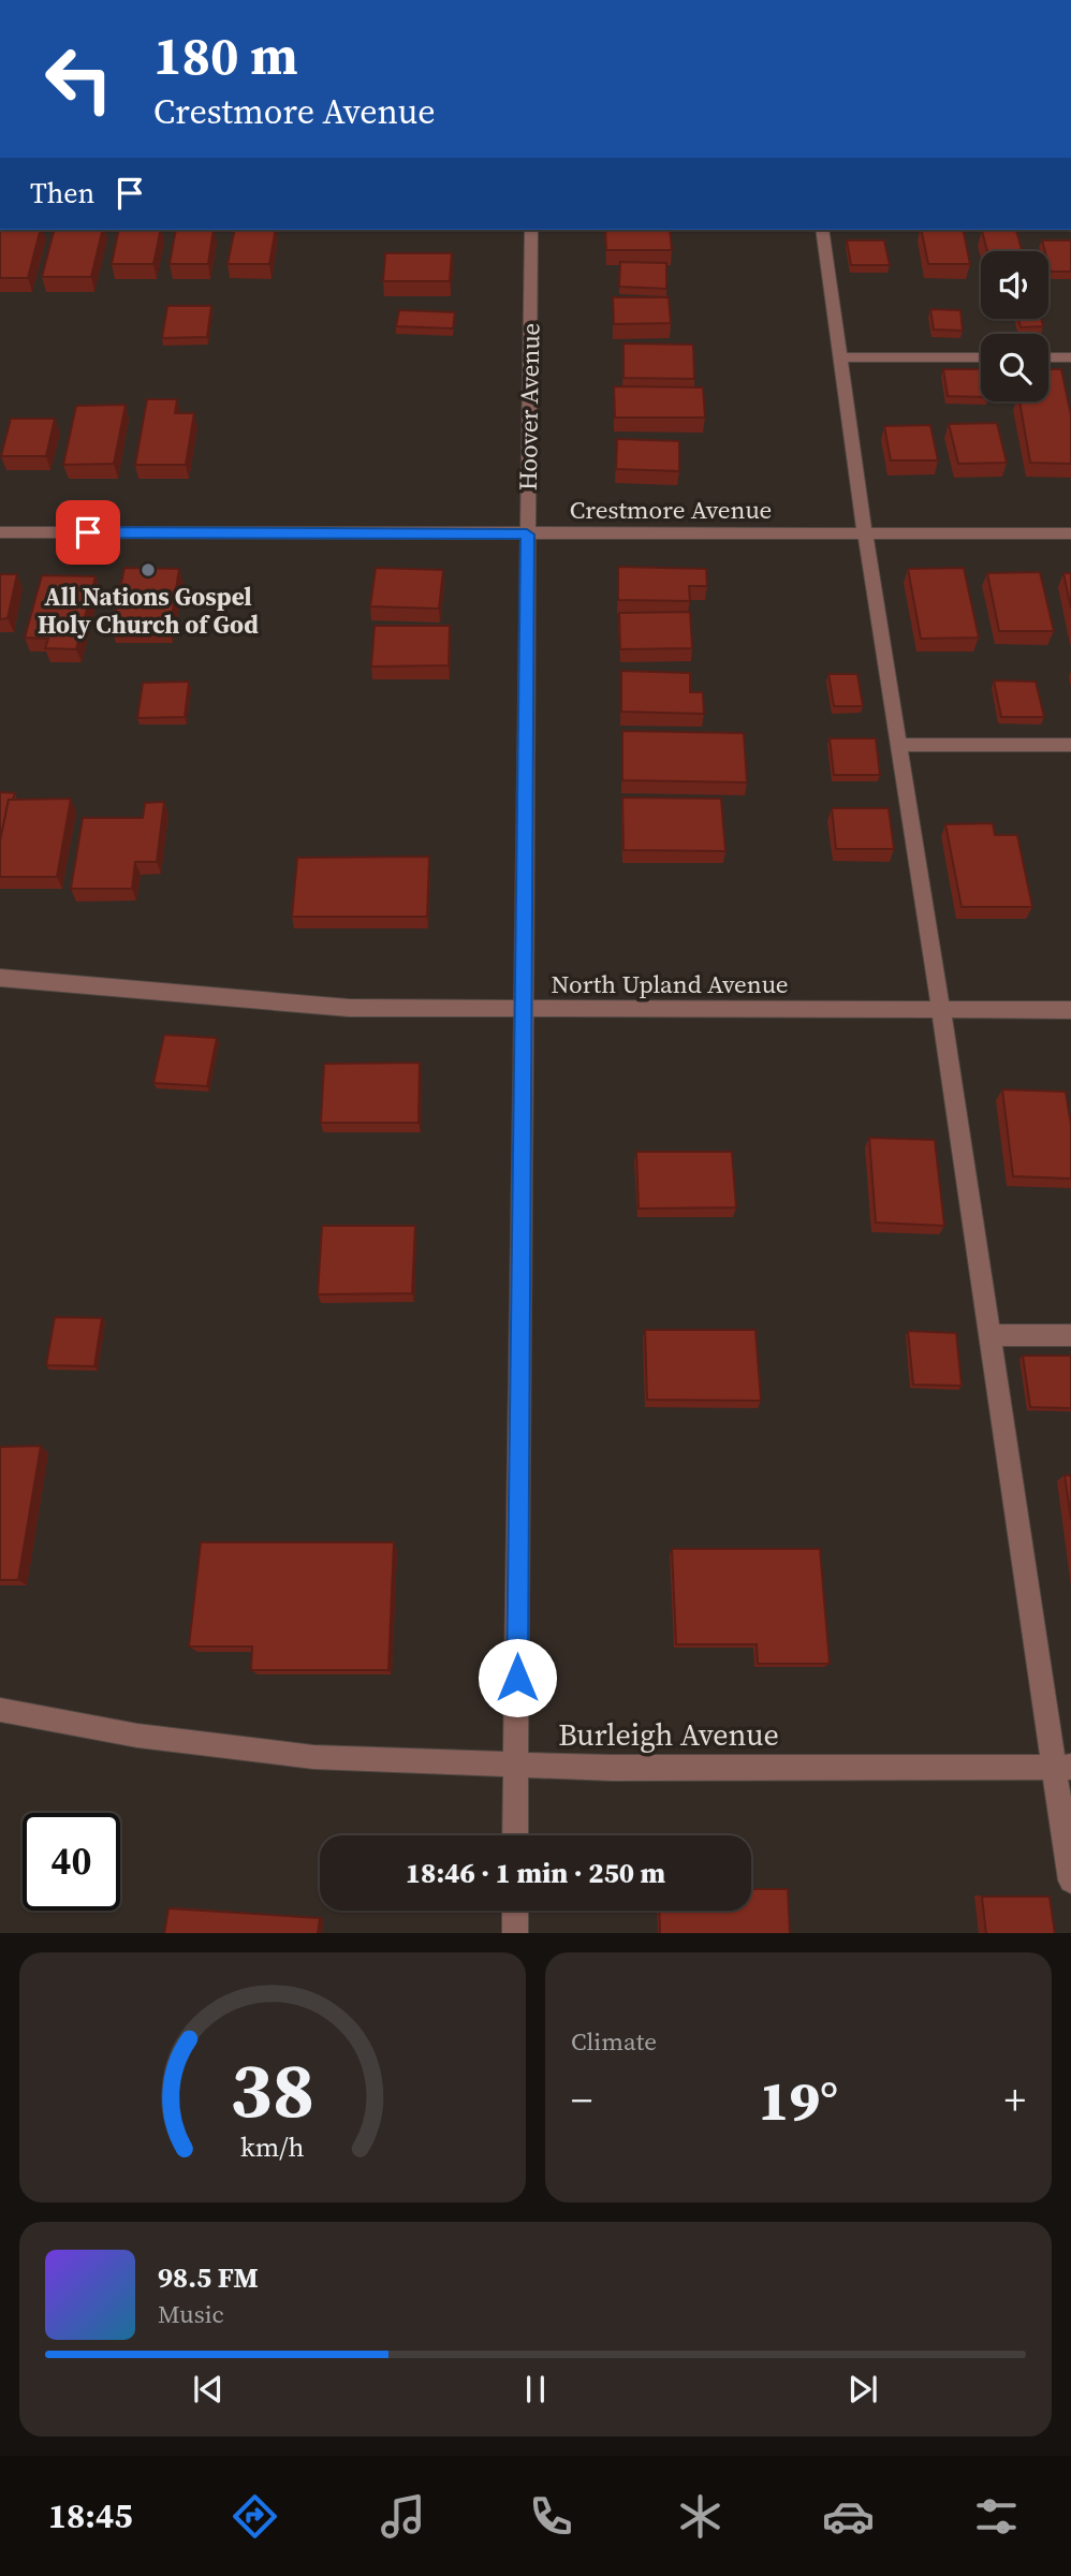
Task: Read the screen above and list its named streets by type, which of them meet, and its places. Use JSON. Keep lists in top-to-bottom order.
{
  "streets": {
    "street": [
      "Hoover Avenue",
      "Crestmore Avenue",
      "North Upland Avenue",
      "Burleigh Avenue"
    ]
  },
  "crossings": [
    ["Hoover Avenue", "Crestmore Avenue"],
    ["Hoover Avenue", "North Upland Avenue"],
    ["Hoover Avenue", "Burleigh Avenue"]
  ],
  "places": ["All Nations Gospel Holy Church of God"],
  "page": {
    "turn": ["180 m", "Crestmore Avenue"],
    "then": "Then",
    "limit": "40",
    "trip": "18:46 · 1 min · 250 m",
    "tile": "Climate",
    "heat": ["−", "19°", "+"],
    "song": ["98.5 FM", "Music"],
    "tabs": "18:45",
    "gauge": ["38", "km/h"]
  }
}
